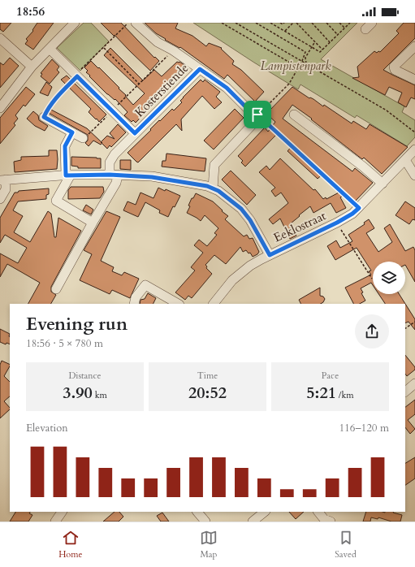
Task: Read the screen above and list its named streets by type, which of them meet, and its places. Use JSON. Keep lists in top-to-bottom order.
{
  "streets": {
    "street": ["Kosterstiende", "Eeklostraat"]
  },
  "parks": ["Lampistenpark"],
  "page": {
    "status": "18:56",
    "heading": ["Evening run", "18:56 · 5 × 780 m"],
    "stats": [
      ["Distance", "3.90 km"],
      ["Time", "20:52"],
      ["Pace", "5:21 /km"]
    ],
    "chart": ["Elevation", "116–120 m"],
    "tabs": ["Home", "Map", "Saved"]
  }
}
